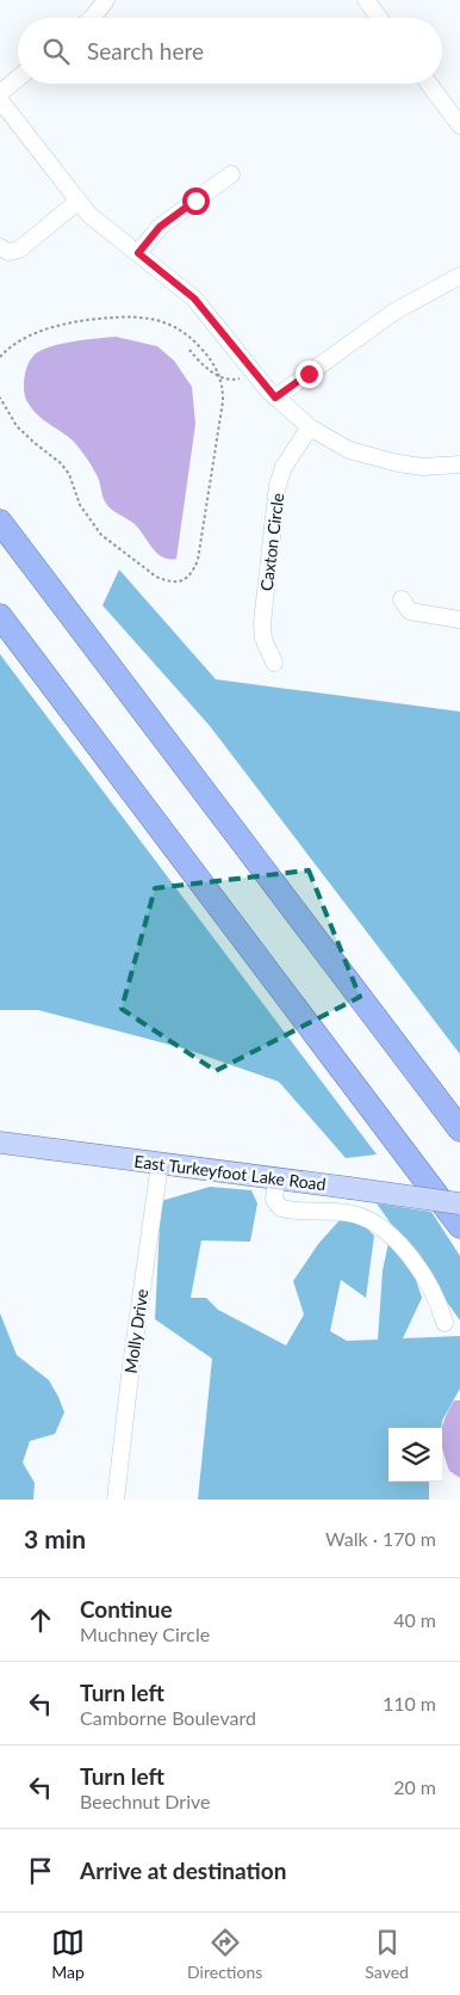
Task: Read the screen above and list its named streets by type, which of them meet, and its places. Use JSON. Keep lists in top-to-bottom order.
{
  "streets": {
    "main road": ["East Turkeyfoot Lake Road"],
    "street": ["Caxton Circle", "Molly Drive"]
  },
  "crossings": [
    ["East Turkeyfoot Lake Road", "Molly Drive"]
  ],
  "page": {
    "search": "Search here",
    "heading": ["3 min", "Walk · 170 m"],
    "list": [
      ["Continue", "Muchney Circle", "40 m"],
      ["Turn left", "Camborne Boulevard", "110 m"],
      ["Turn left", "Beechnut Drive", "20 m"],
      "Arrive at destination"
    ],
    "nav": ["Map", "Directions", "Saved"]
  }
}
